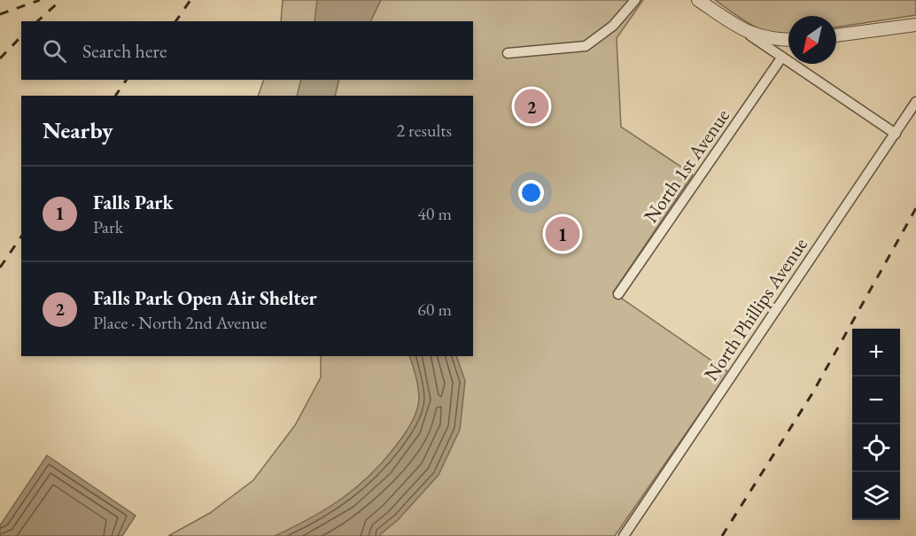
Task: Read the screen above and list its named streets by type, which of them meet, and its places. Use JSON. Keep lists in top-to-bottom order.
{
  "streets": {
    "street": ["North 1st Avenue", "North Phillips Avenue"]
  },
  "north": "bottom left",
  "page": {
    "search": "Search here",
    "pins": ["2", "1"],
    "heading": ["Nearby", "2 results"],
    "list": [
      {
        "mark": "1",
        "name": "Falls Park",
        "note": "Park",
        "value": "40 m"
      },
      {
        "mark": "2",
        "name": "Falls Park Open Air Shelter",
        "note": "Place · North 2nd Avenue",
        "value": "60 m"
      }
    ],
    "map_buttons": ["+", "−"]
  }
}
